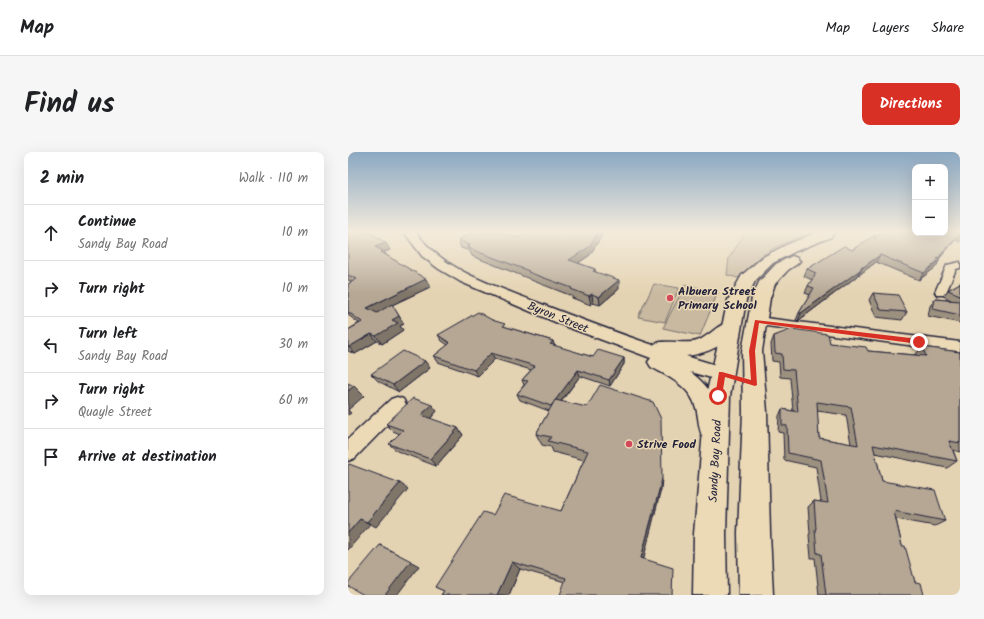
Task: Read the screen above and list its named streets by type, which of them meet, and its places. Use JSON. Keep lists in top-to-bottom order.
{
  "streets": {
    "main road": ["Sandy Bay Road"],
    "street": ["Byron Street"]
  },
  "crossings": [
    ["Byron Street", "Sandy Bay Road"]
  ],
  "places": ["Albuera Street Primary School", "Strive Food"],
  "page": {
    "header": "Map",
    "nav": ["Map", "Layers", "Share"],
    "title": "Find us",
    "buttons": "Directions",
    "heading": ["2 min", "Walk · 110 m"],
    "map_buttons": ["+", "−"],
    "list": [
      ["Continue", "Sandy Bay Road", "10 m"],
      ["Turn right", "10 m"],
      ["Turn left", "Sandy Bay Road", "30 m"],
      ["Turn right", "Quayle Street", "60 m"],
      "Arrive at destination"
    ]
  }
}
